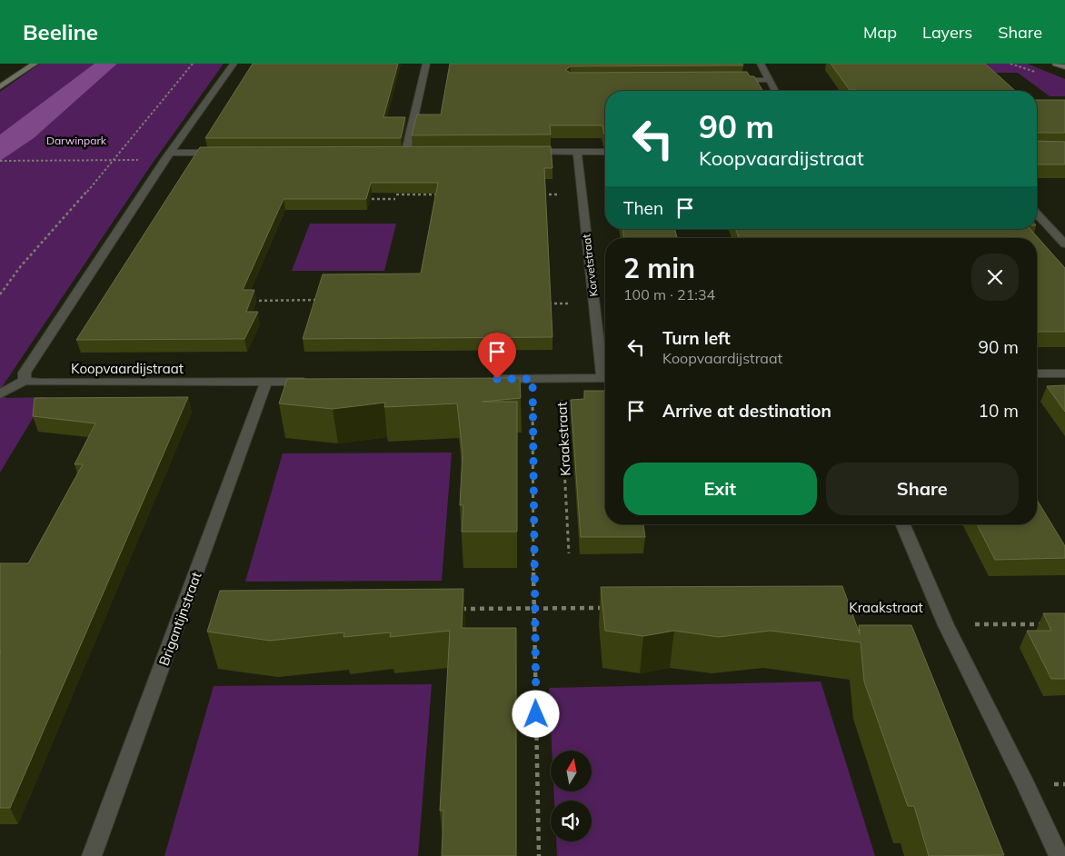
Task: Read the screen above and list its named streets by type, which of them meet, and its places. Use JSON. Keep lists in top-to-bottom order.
{
  "streets": {
    "street": [
      "Korvetstraat",
      "Koopvaardijstraat",
      "Kraakstraat",
      "Brigantijnstraat"
    ]
  },
  "crossings": [
    ["Koopvaardijstraat", "Brigantijnstraat"]
  ],
  "parks": ["Darwinpark"],
  "north": "top",
  "page": {
    "header": "Beeline",
    "nav": ["Map", "Layers", "Share"],
    "turn": ["90 m", "Koopvaardijstraat"],
    "then": "Then",
    "heading": ["2 min", "100 m · 21:34"],
    "list": [
      {
        "name": "Turn left",
        "note": "Koopvaardijstraat",
        "value": "90 m"
      },
      {
        "name": "Arrive at destination",
        "value": "10 m"
      }
    ],
    "buttons": ["Exit", "Share"]
  }
}
